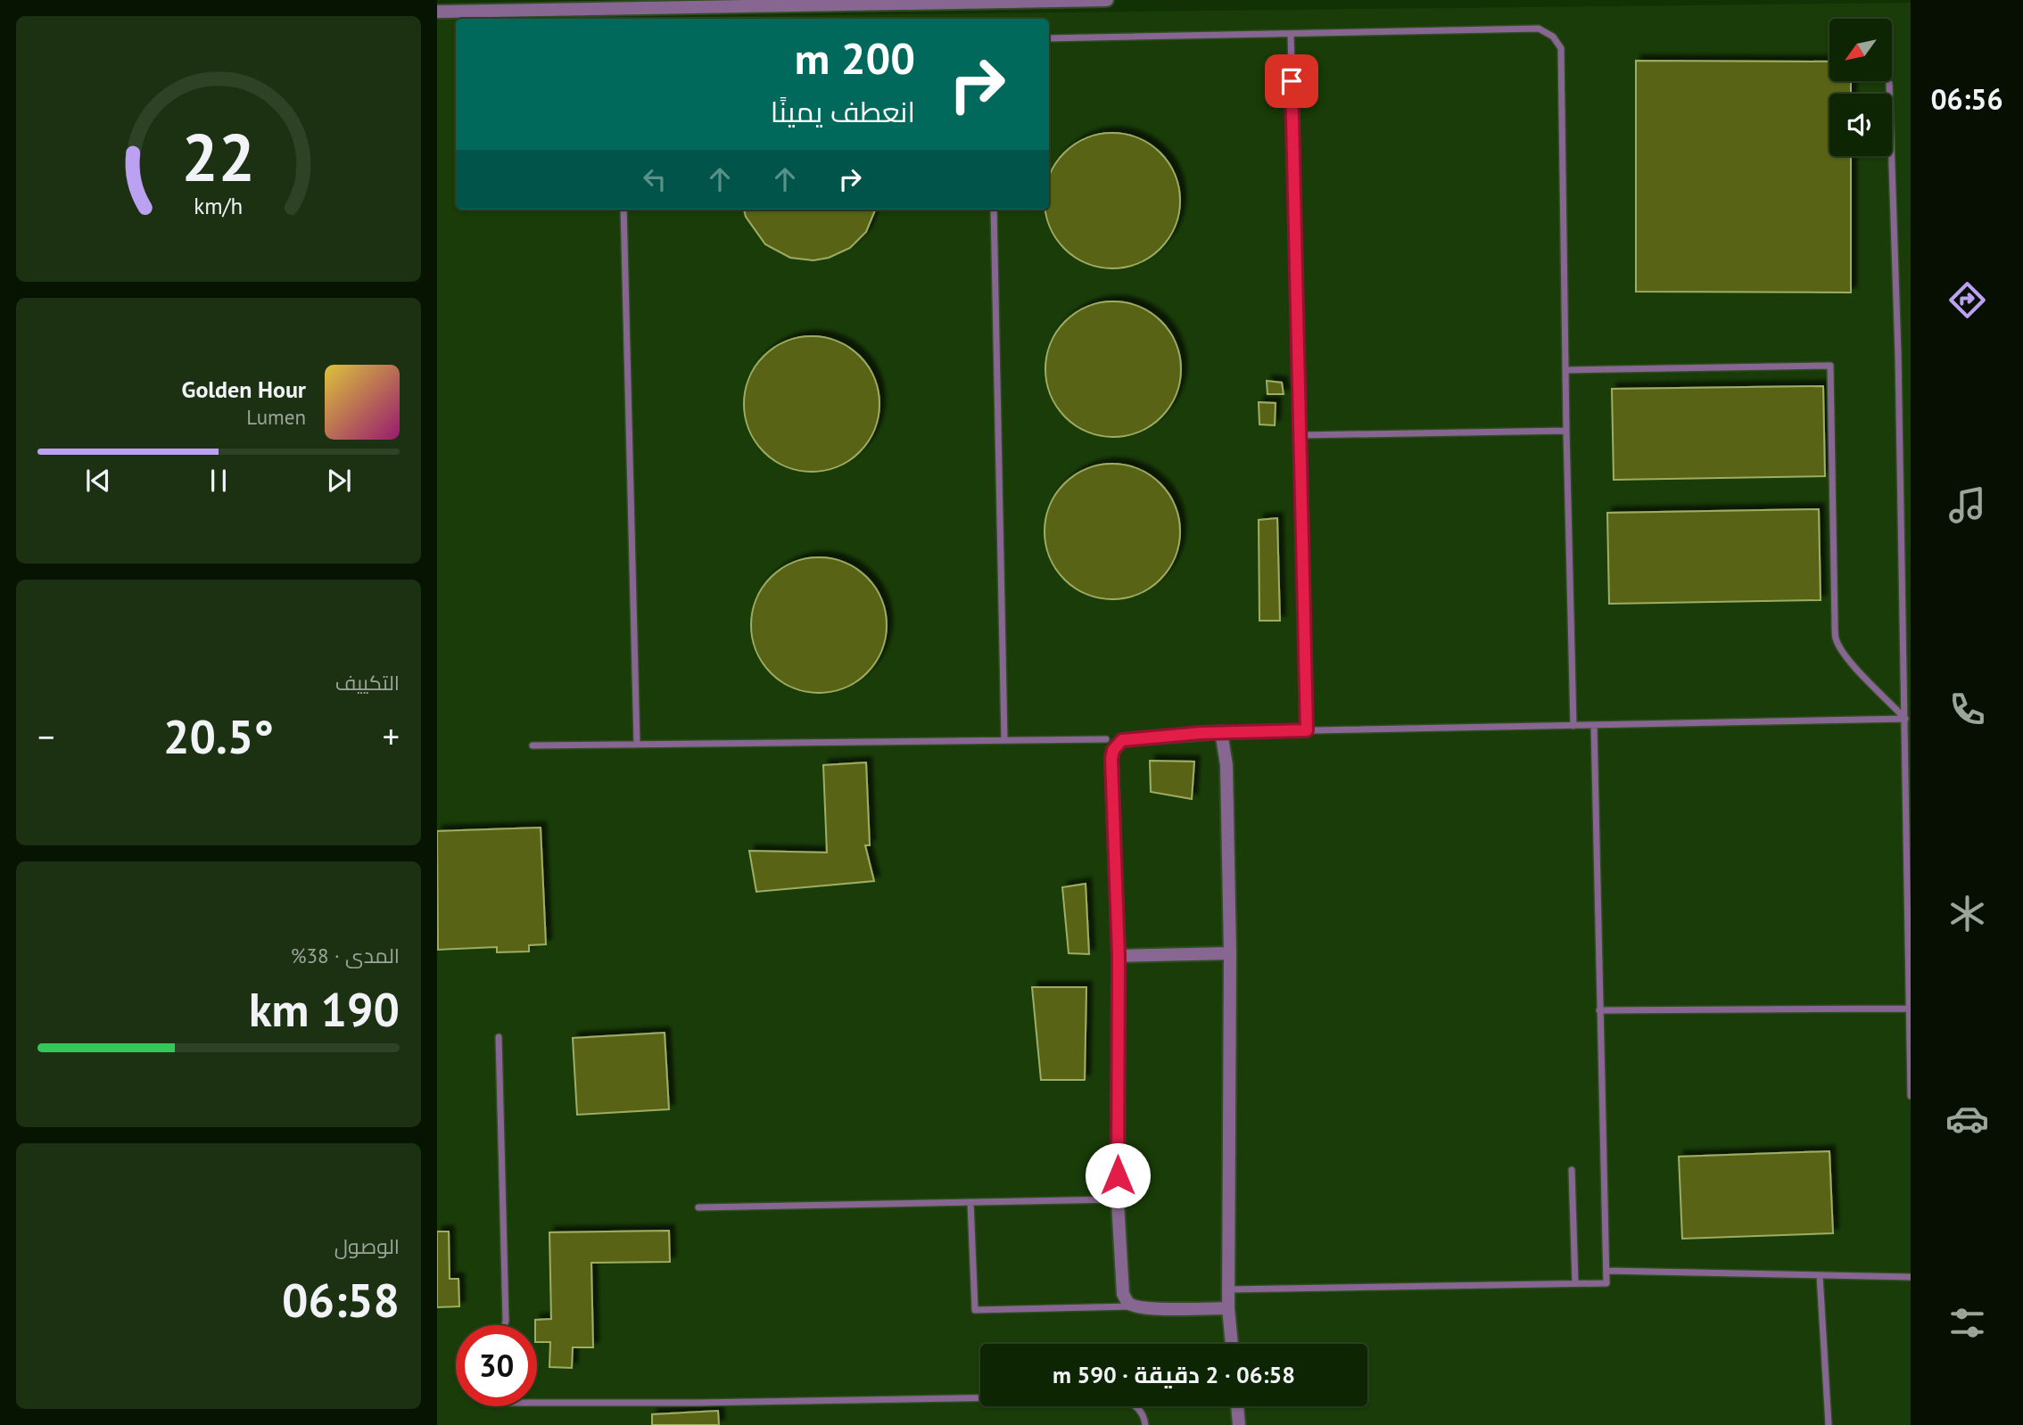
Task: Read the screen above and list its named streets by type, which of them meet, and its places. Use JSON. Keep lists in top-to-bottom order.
{
  "north": "bottom left",
  "page": {
    "tabs": "06:56",
    "turn": ["200 m", "انعطف يمينًا"],
    "song": ["Golden Hour", "Lumen"],
    "tile": [
      "التكييف",
      ["المدى · 38%", "190 km"],
      ["الوصول", "06:58"]
    ],
    "heat": ["−", "20.5°", "+"],
    "limit": "30",
    "trip": "06:58 · 2 دقيقة · 590 m",
    "gauge": ["22", "km/h"]
  }
}
